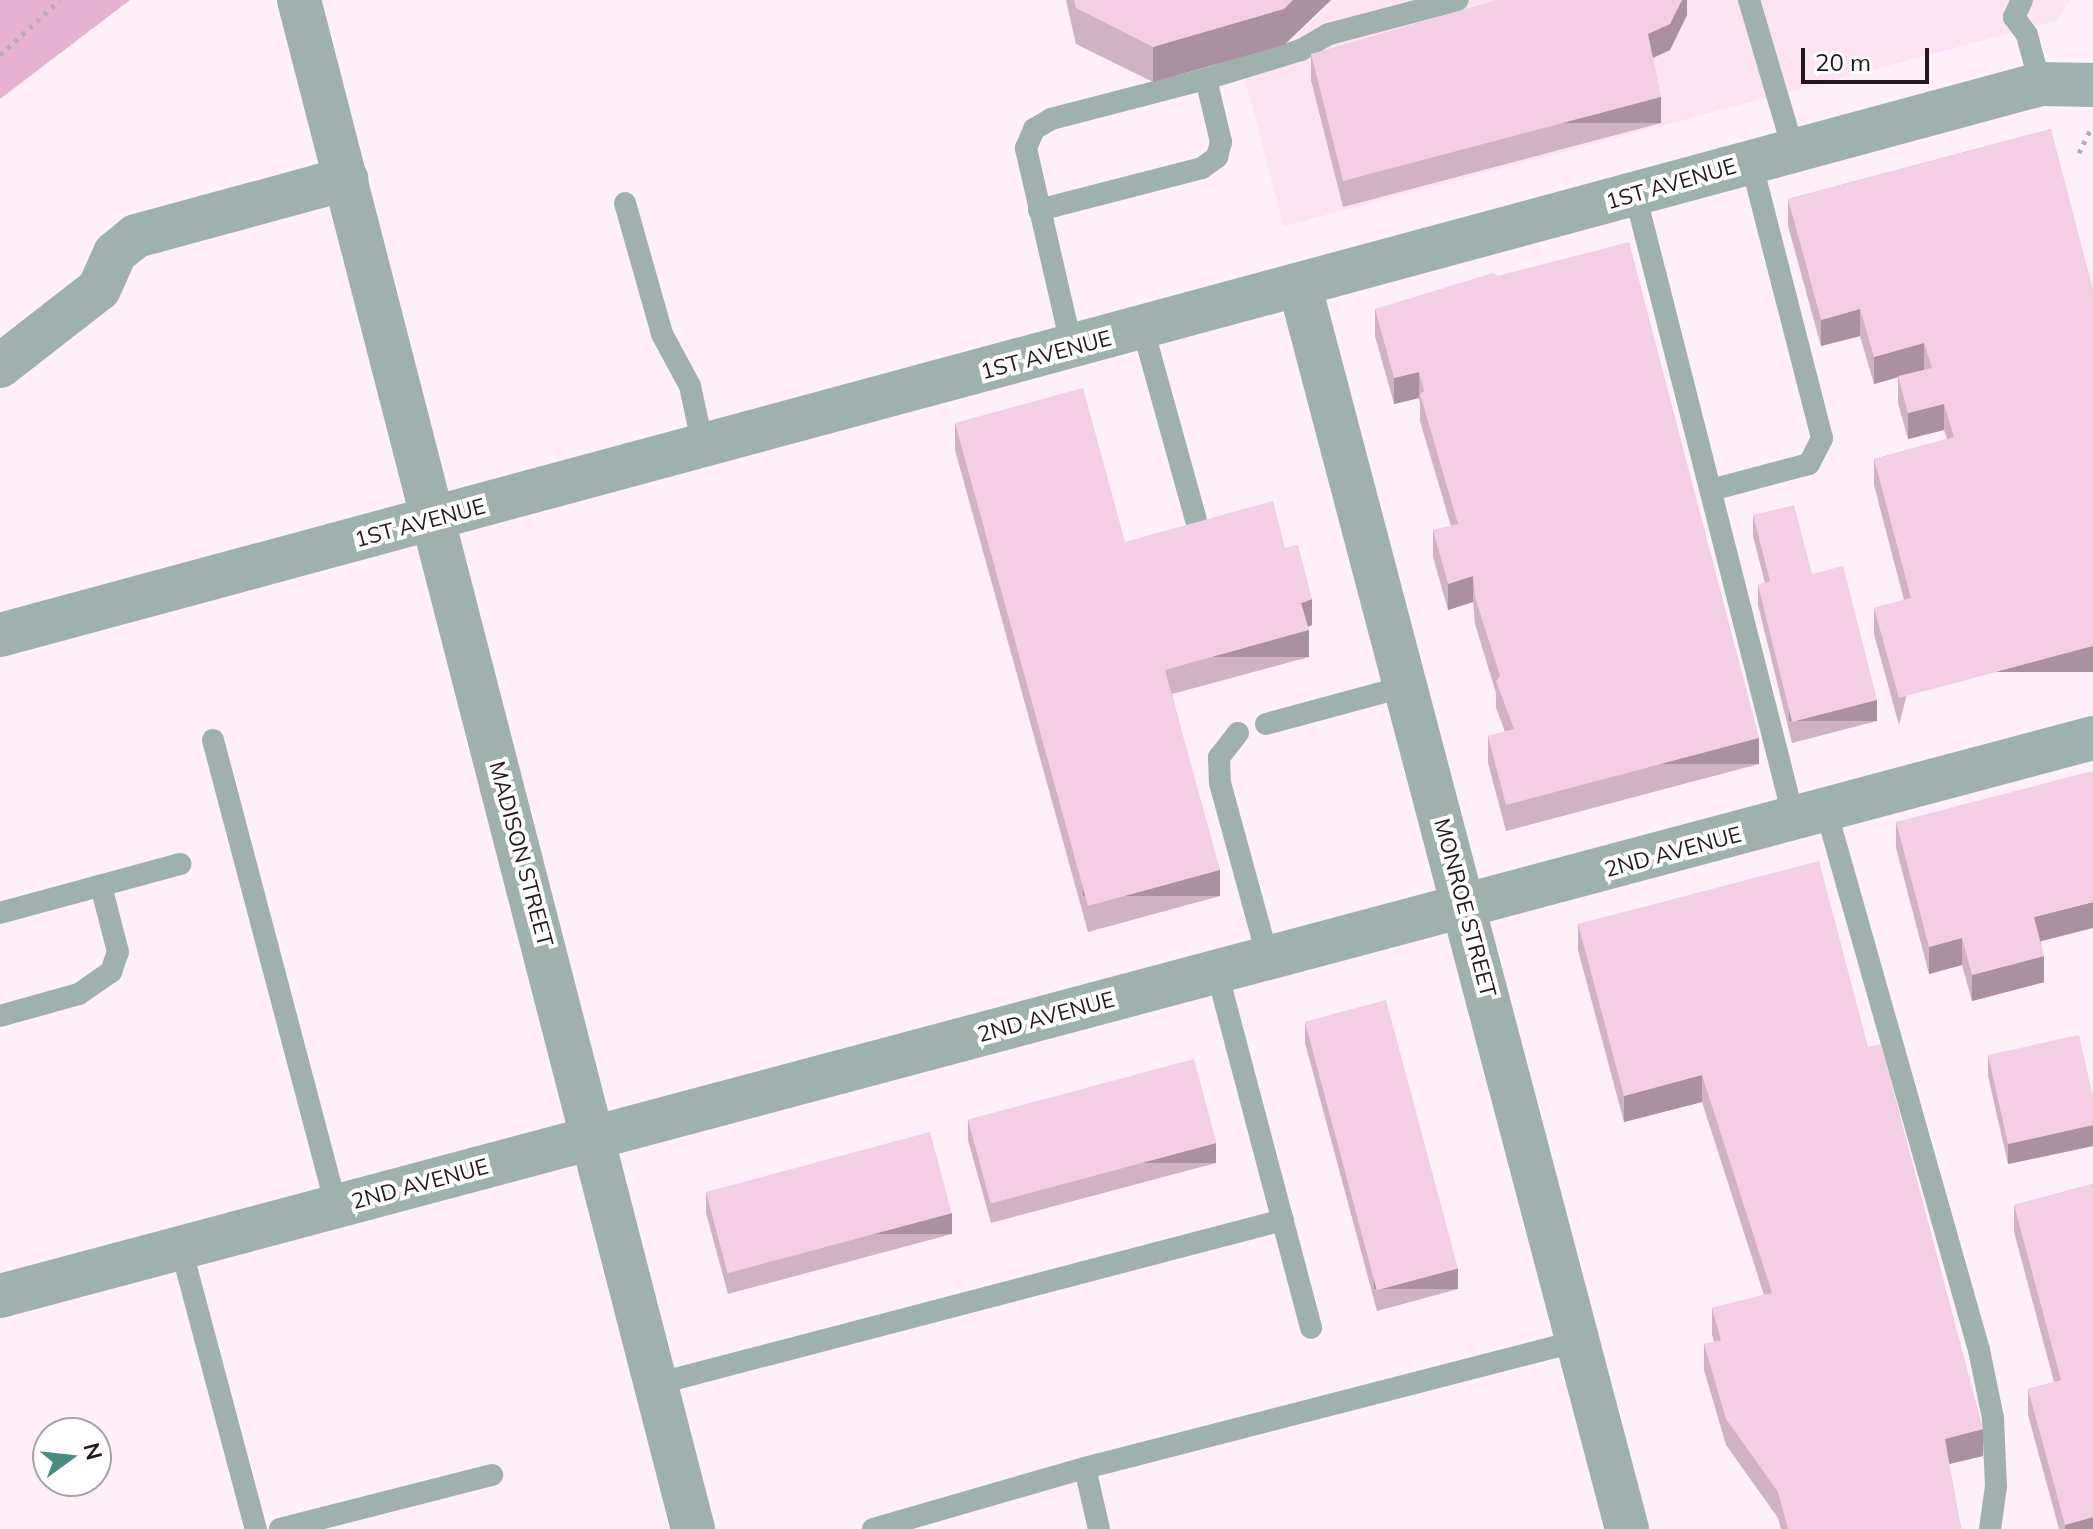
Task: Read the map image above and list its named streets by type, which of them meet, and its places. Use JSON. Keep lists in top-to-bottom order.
{
  "streets": {
    "street": [
      "1ST AVENUE",
      "2ND AVENUE",
      "MADISON STREET",
      "MONROE STREET"
    ]
  },
  "crossings": [
    ["1ST AVENUE", "MADISON STREET"],
    ["1ST AVENUE", "MONROE STREET"],
    ["2ND AVENUE", "MADISON STREET"],
    ["2ND AVENUE", "MONROE STREET"]
  ],
  "scale_bar": "20 m",
  "north": "right"
}
